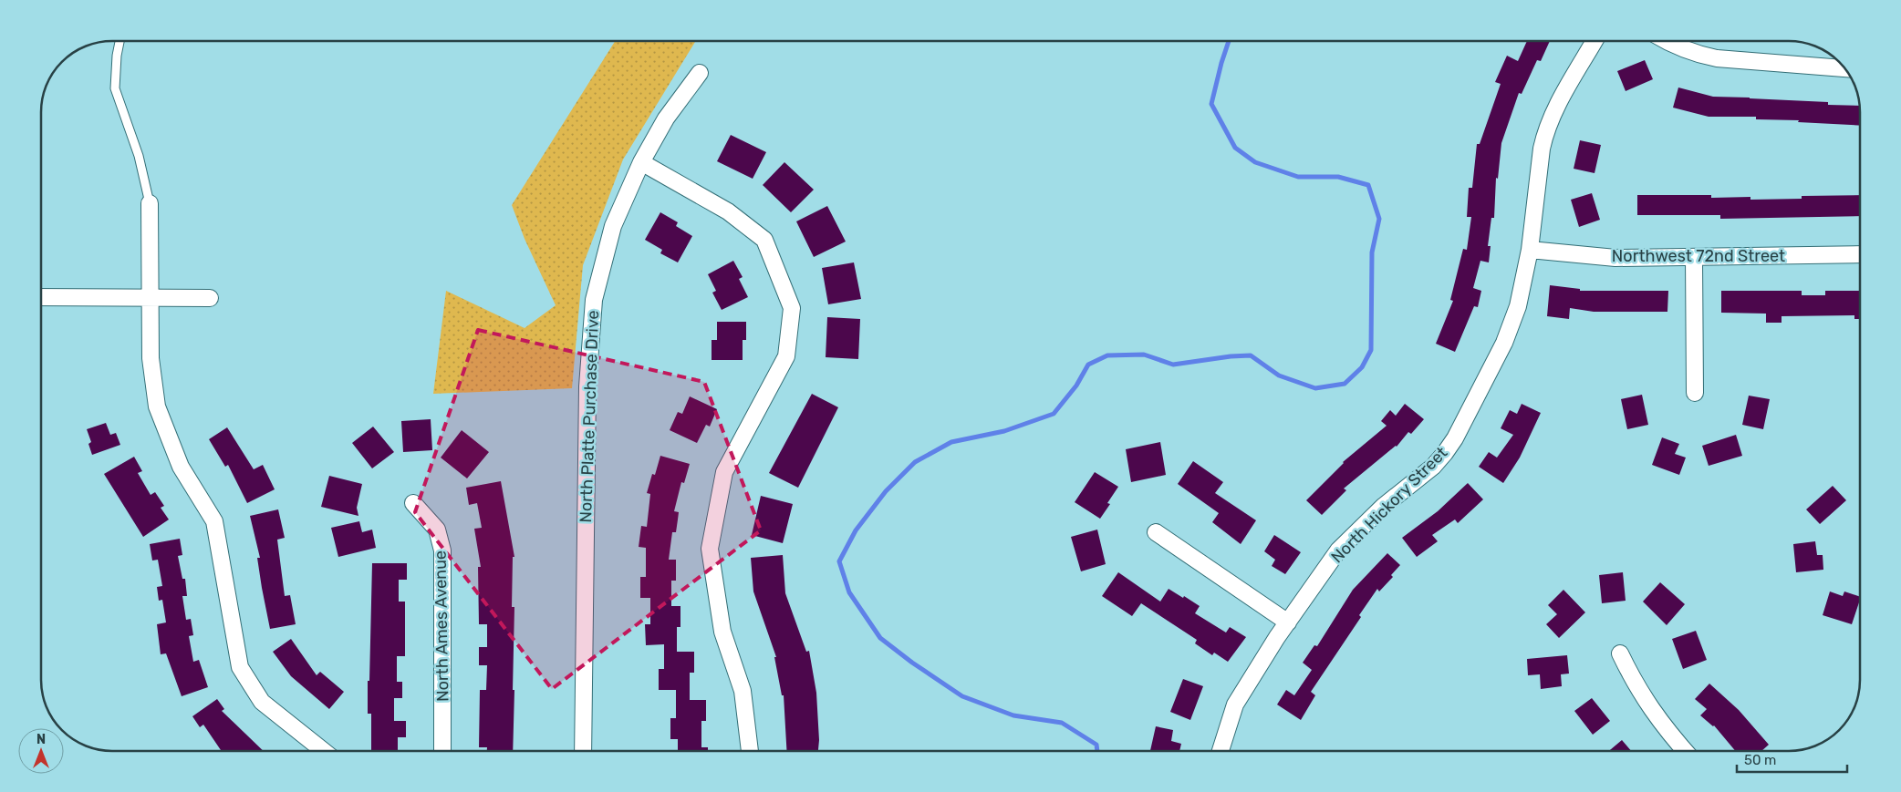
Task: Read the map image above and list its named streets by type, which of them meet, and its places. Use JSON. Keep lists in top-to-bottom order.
{
  "streets": {
    "street": [
      "Northwest 72nd Street",
      "North Platte Purchase Drive",
      "North Hickory Street",
      "North Ames Avenue"
    ]
  },
  "crossings": [
    ["Northwest 72nd Street", "North Hickory Street"]
  ],
  "scale_bar": "50 m",
  "north": "top"
}
